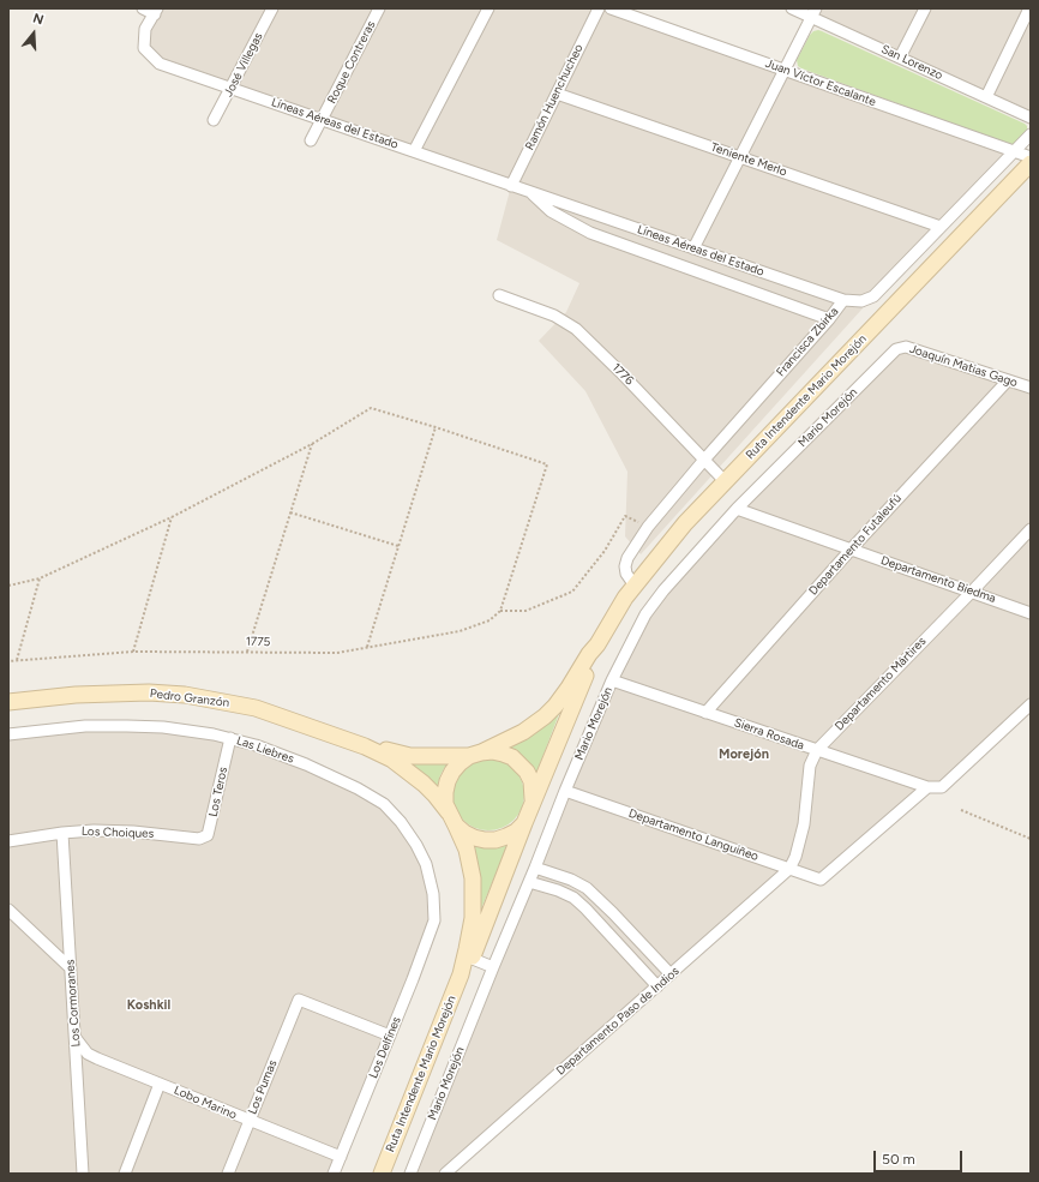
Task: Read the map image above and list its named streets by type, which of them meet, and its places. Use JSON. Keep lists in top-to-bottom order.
{
  "streets": {
    "main road": ["Ruta Intendente Mario Morejón", "Pedro Granzón"],
    "street": [
      "Roque Contreras",
      "San Lorenzo",
      "José Villegas",
      "Juan Víctor Escalante",
      "Ramón Huenchucheo",
      "Líneas Aéreas del Estado",
      "Teniente Merlo",
      "Francisca Zbirka",
      "Joaquín Matias Gago",
      "1776",
      "Mario Morejón",
      "Departamento Futaleufú",
      "Departamento Biedma",
      "Departamento Mártires",
      "Sierra Rosada",
      "Las Liebres",
      "Los Teros",
      "Los Choiques",
      "Departamento Languiñeo",
      "Los Cormoranes",
      "Departamento Paso de Indios",
      "Los Delfines",
      "Los Pumas",
      "Lobo Marino"
    ],
    "path": ["1775"]
  },
  "crossings": [
    ["Roque Contreras", "Líneas Aéreas del Estado"],
    ["José Villegas", "Líneas Aéreas del Estado"],
    ["Juan Víctor Escalante", "Francisca Zbirka"],
    ["Ramón Huenchucheo", "Líneas Aéreas del Estado"],
    ["Ramón Huenchucheo", "Teniente Merlo"],
    ["Líneas Aéreas del Estado", "Francisca Zbirka"],
    ["Teniente Merlo", "Francisca Zbirka"],
    ["Francisca Zbirka", "1776"],
    ["Francisca Zbirka", "Ruta Intendente Mario Morejón"],
    ["Joaquín Matias Gago", "Mario Morejón"],
    ["Joaquín Matias Gago", "Departamento Futaleufú"],
    ["1776", "Ruta Intendente Mario Morejón"],
    ["Ruta Intendente Mario Morejón", "Pedro Granzón"],
    ["Mario Morejón", "Departamento Biedma"],
    ["Mario Morejón", "Sierra Rosada"],
    ["Mario Morejón", "Departamento Languiñeo"],
    ["Departamento Futaleufú", "Departamento Biedma"],
    ["Departamento Futaleufú", "Sierra Rosada"],
    ["Departamento Biedma", "Departamento Mártires"],
    ["Departamento Mártires", "Sierra Rosada"],
    ["Departamento Mártires", "Departamento Languiñeo"],
    ["Departamento Mártires", "Departamento Paso de Indios"],
    ["Sierra Rosada", "Departamento Languiñeo"],
    ["Las Liebres", "Los Teros"],
    ["Las Liebres", "Los Delfines"],
    ["Los Teros", "Los Choiques"],
    ["Los Choiques", "Los Cormoranes"],
    ["Departamento Languiñeo", "Departamento Paso de Indios"],
    ["Los Cormoranes", "Lobo Marino"],
    ["Los Delfines", "Los Pumas"],
    ["Los Delfines", "Lobo Marino"],
    ["Los Pumas", "Lobo Marino"]
  ],
  "districts": ["Morejón", "Koshkil"],
  "scale_bar": "50 m",
  "north": "top"
}
